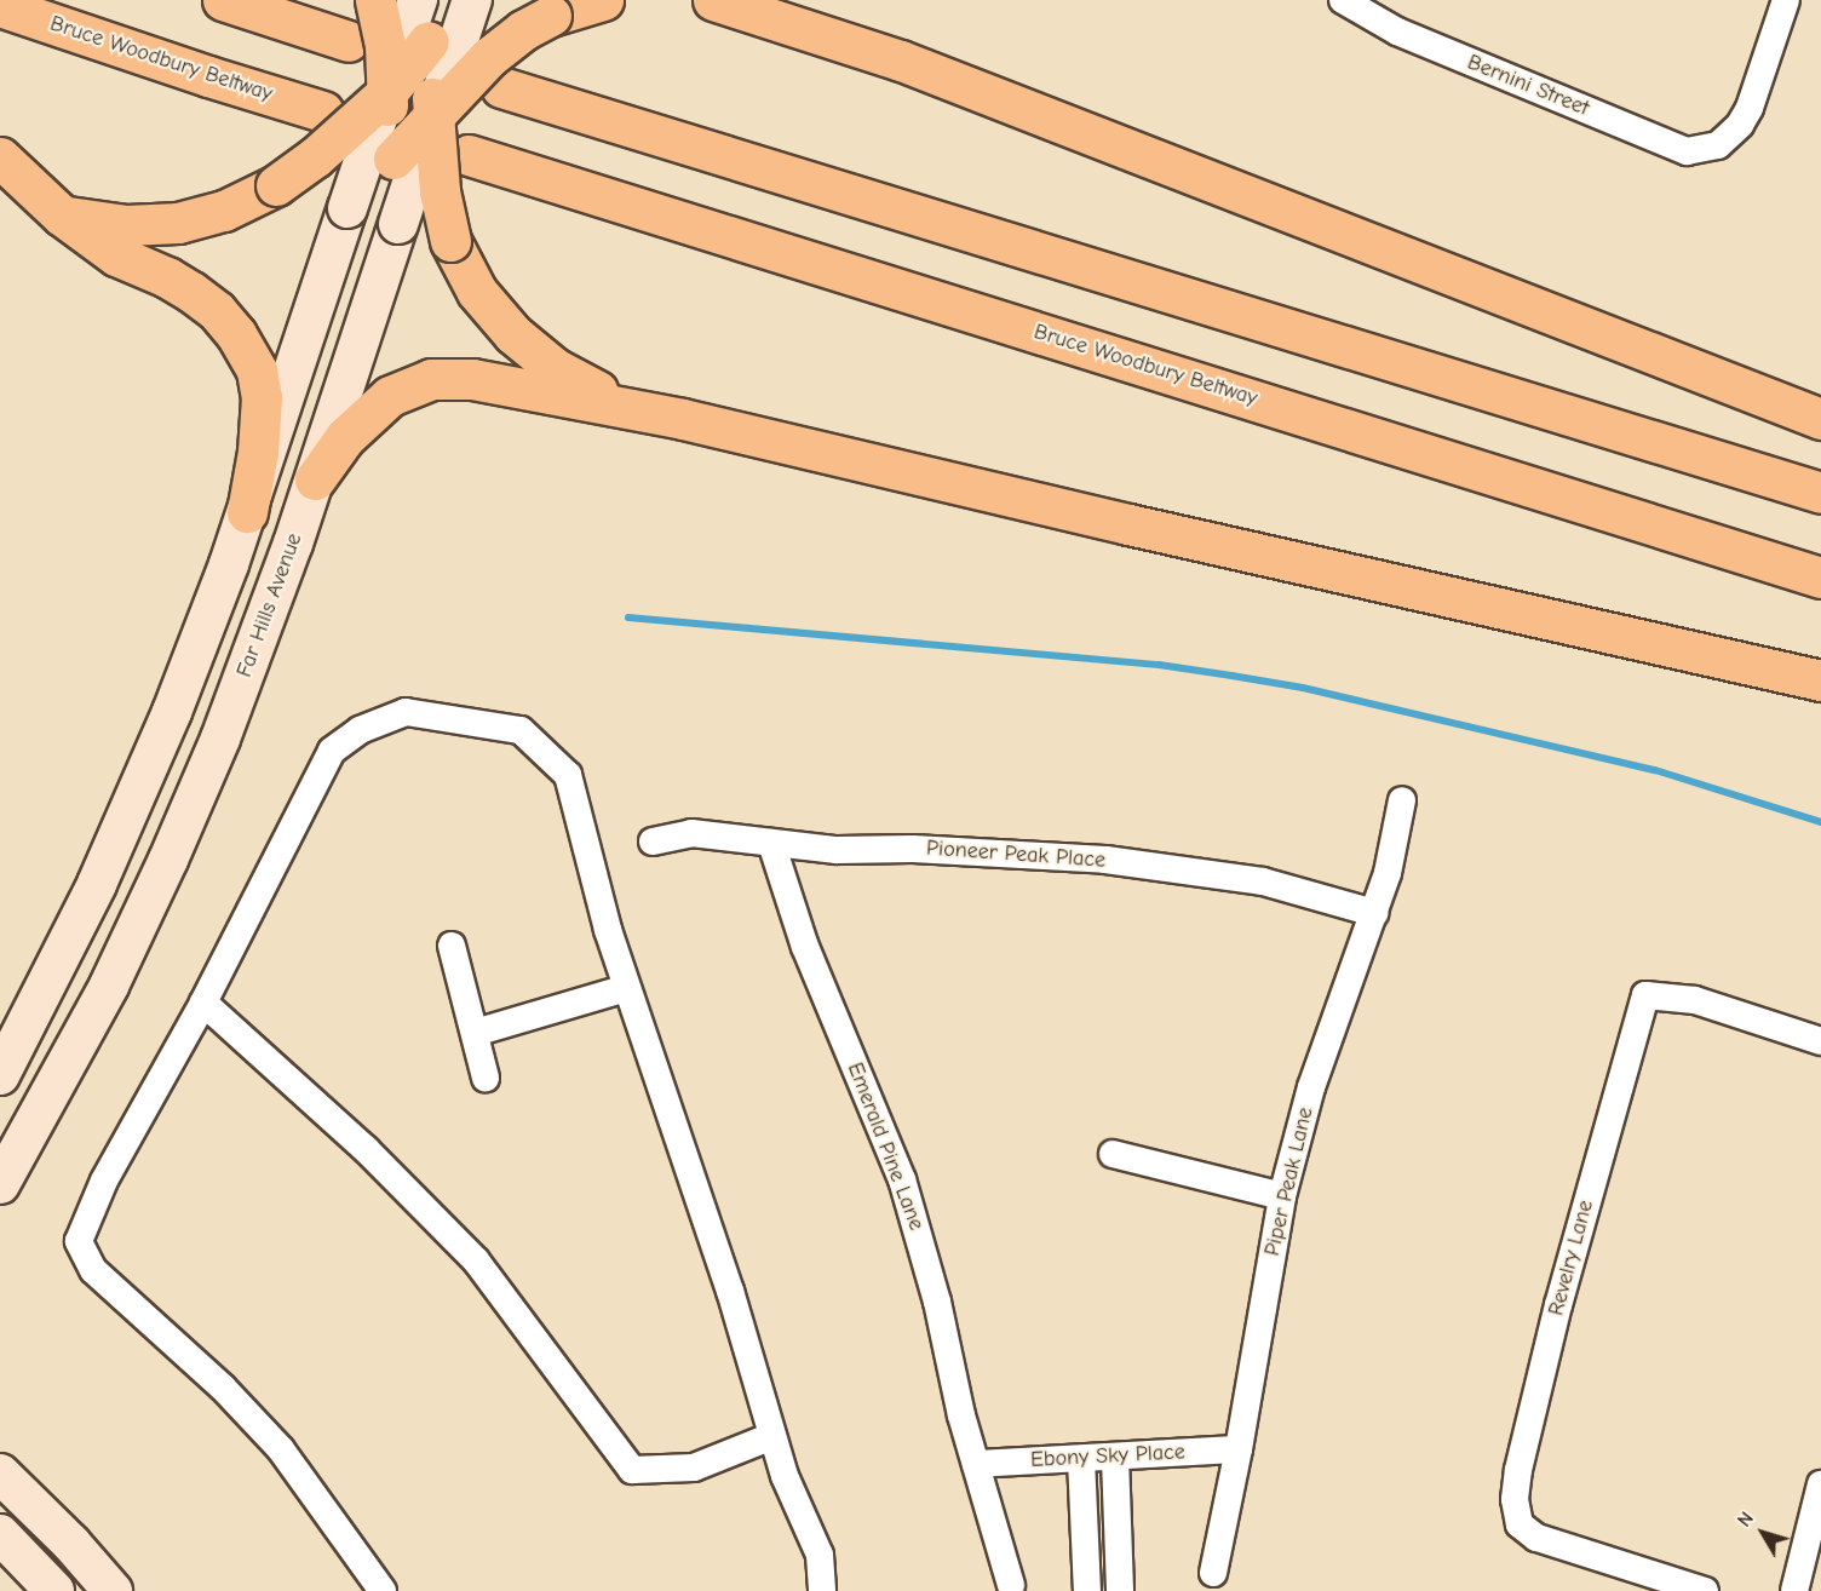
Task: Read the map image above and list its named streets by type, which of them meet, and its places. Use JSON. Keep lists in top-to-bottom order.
{
  "streets": {
    "highway": ["Bruce Woodbury Beltway"],
    "main road": ["Far Hills Avenue"],
    "street": [
      "Bernini Street",
      "Pioneer Peak Place",
      "Emerald Pine Lane",
      "Piper Peak Lane",
      "Revelry Lane",
      "Ebony Sky Place"
    ]
  },
  "crossings": [
    ["Pioneer Peak Place", "Emerald Pine Lane"],
    ["Pioneer Peak Place", "Piper Peak Lane"],
    ["Emerald Pine Lane", "Ebony Sky Place"],
    ["Piper Peak Lane", "Ebony Sky Place"]
  ],
  "north": "top left"
}
